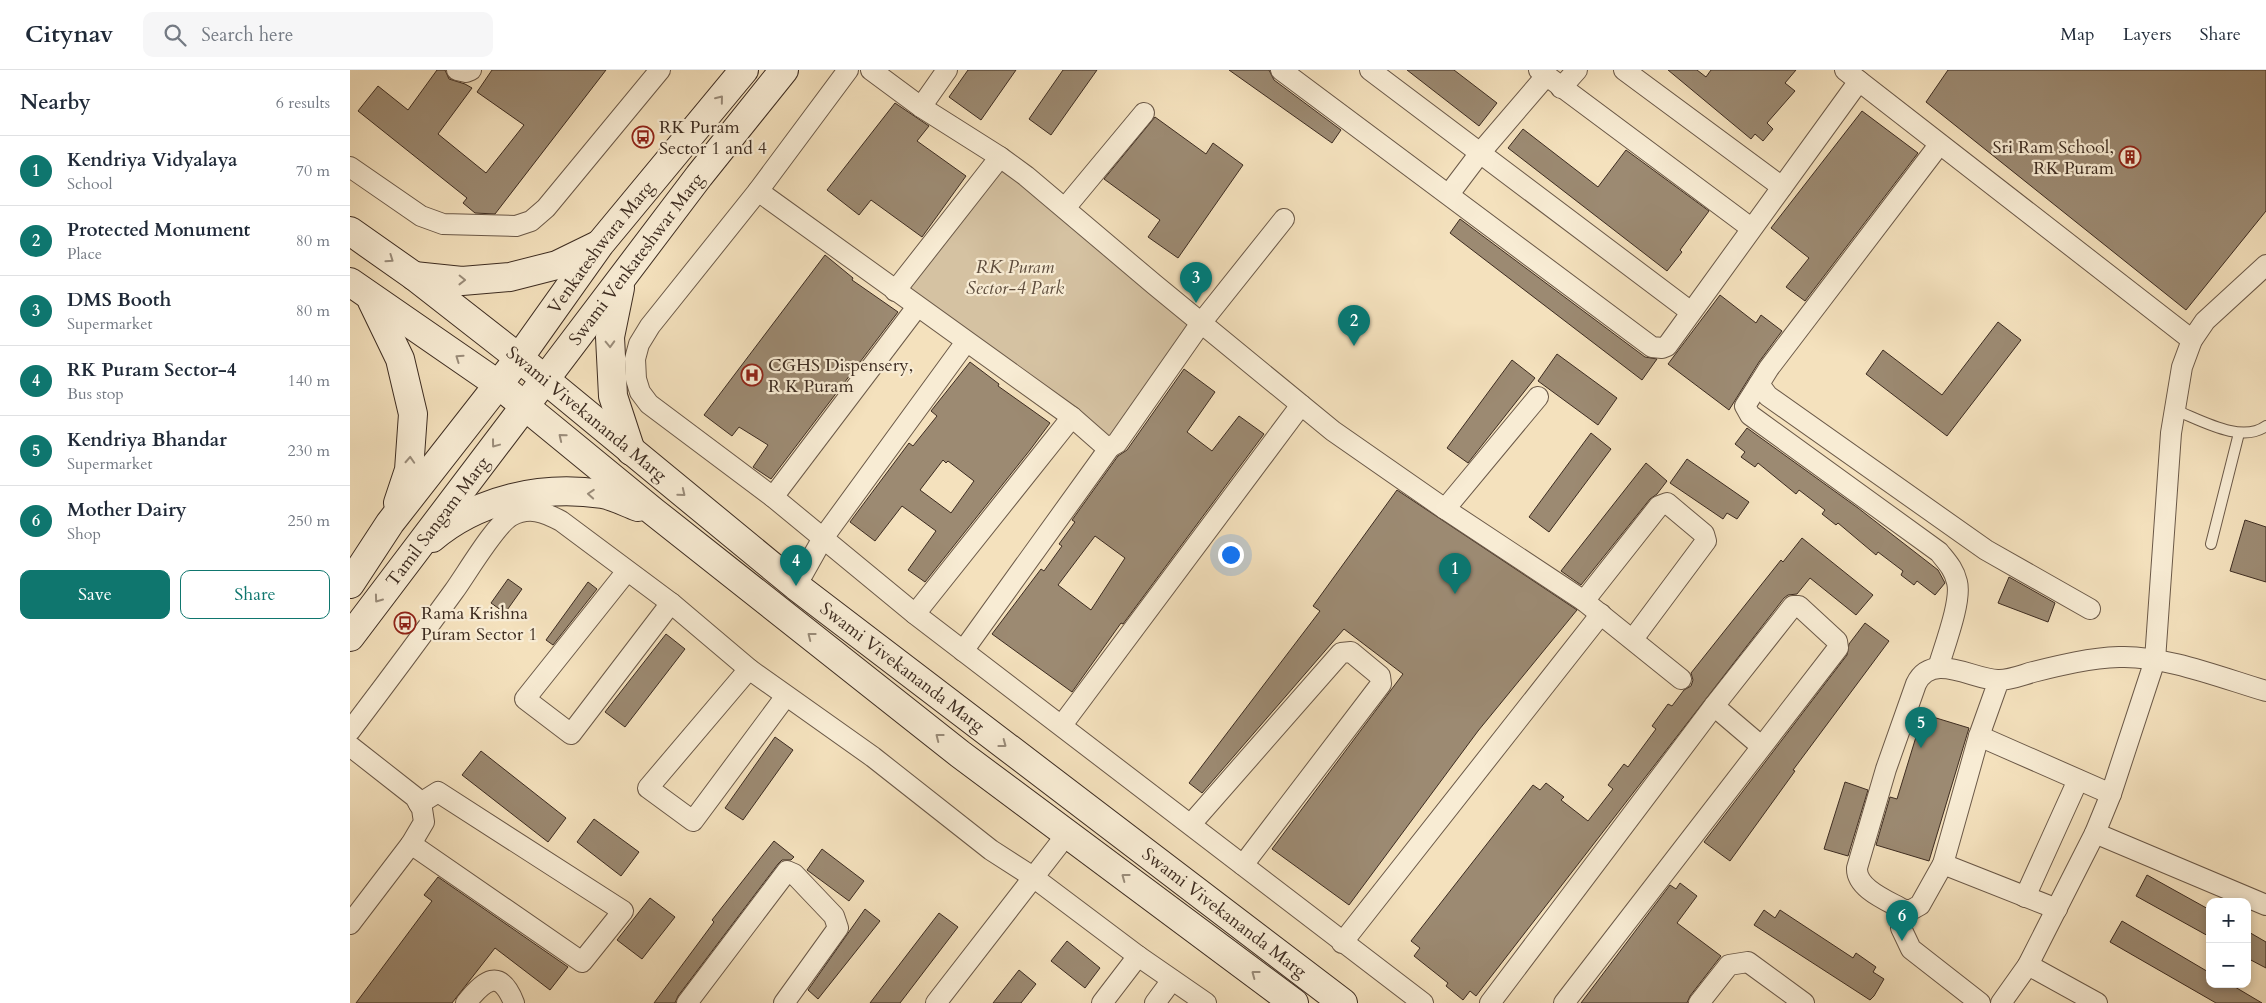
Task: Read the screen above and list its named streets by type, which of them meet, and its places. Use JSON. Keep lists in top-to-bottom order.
{
  "streets": {
    "street": [
      "Venkateshwara Marg",
      "Swami Venkateshwar Marg",
      "Swami Vivekananda Marg",
      "Tamil Sangam Marg"
    ]
  },
  "crossings": [
    ["Venkateshwara Marg", "Swami Vivekananda Marg"],
    ["Venkateshwara Marg", "Tamil Sangam Marg"],
    ["Swami Venkateshwar Marg", "Swami Vivekananda Marg"],
    ["Swami Venkateshwar Marg", "Tamil Sangam Marg"],
    ["Swami Vivekananda Marg", "Tamil Sangam Marg"]
  ],
  "parks": ["RK Puram Sector-4 Park"],
  "places": {
    "bus stop": ["RK Puram Sector 1 and 4", "Rama Krishna Puram Sector 1"],
    "building": ["Sri Ram School, RK Puram"],
    "hospital": ["CGHS Dispensery, R K Puram"]
  },
  "page": {
    "header": "Citynav",
    "search": "Search here",
    "nav": ["Map", "Layers", "Share"],
    "heading": ["Nearby", "6 results"],
    "list": [
      {
        "mark": "1",
        "name": "Kendriya Vidyalaya",
        "note": "School",
        "value": "70 m"
      },
      {
        "mark": "2",
        "name": "Protected Monument",
        "note": "Place",
        "value": "80 m"
      },
      {
        "mark": "3",
        "name": "DMS Booth",
        "note": "Supermarket",
        "value": "80 m"
      },
      {
        "mark": "4",
        "name": "RK Puram Sector-4",
        "note": "Bus stop",
        "value": "140 m"
      },
      {
        "mark": "5",
        "name": "Kendriya Bhandar",
        "note": "Supermarket",
        "value": "230 m"
      },
      {
        "mark": "6",
        "name": "Mother Dairy",
        "note": "Shop",
        "value": "250 m"
      }
    ],
    "pins": [
      "3",
      "2",
      "4",
      "1",
      "5",
      "6"
    ],
    "buttons": ["Save", "Share"],
    "map_buttons": ["+", "−"]
  }
}
